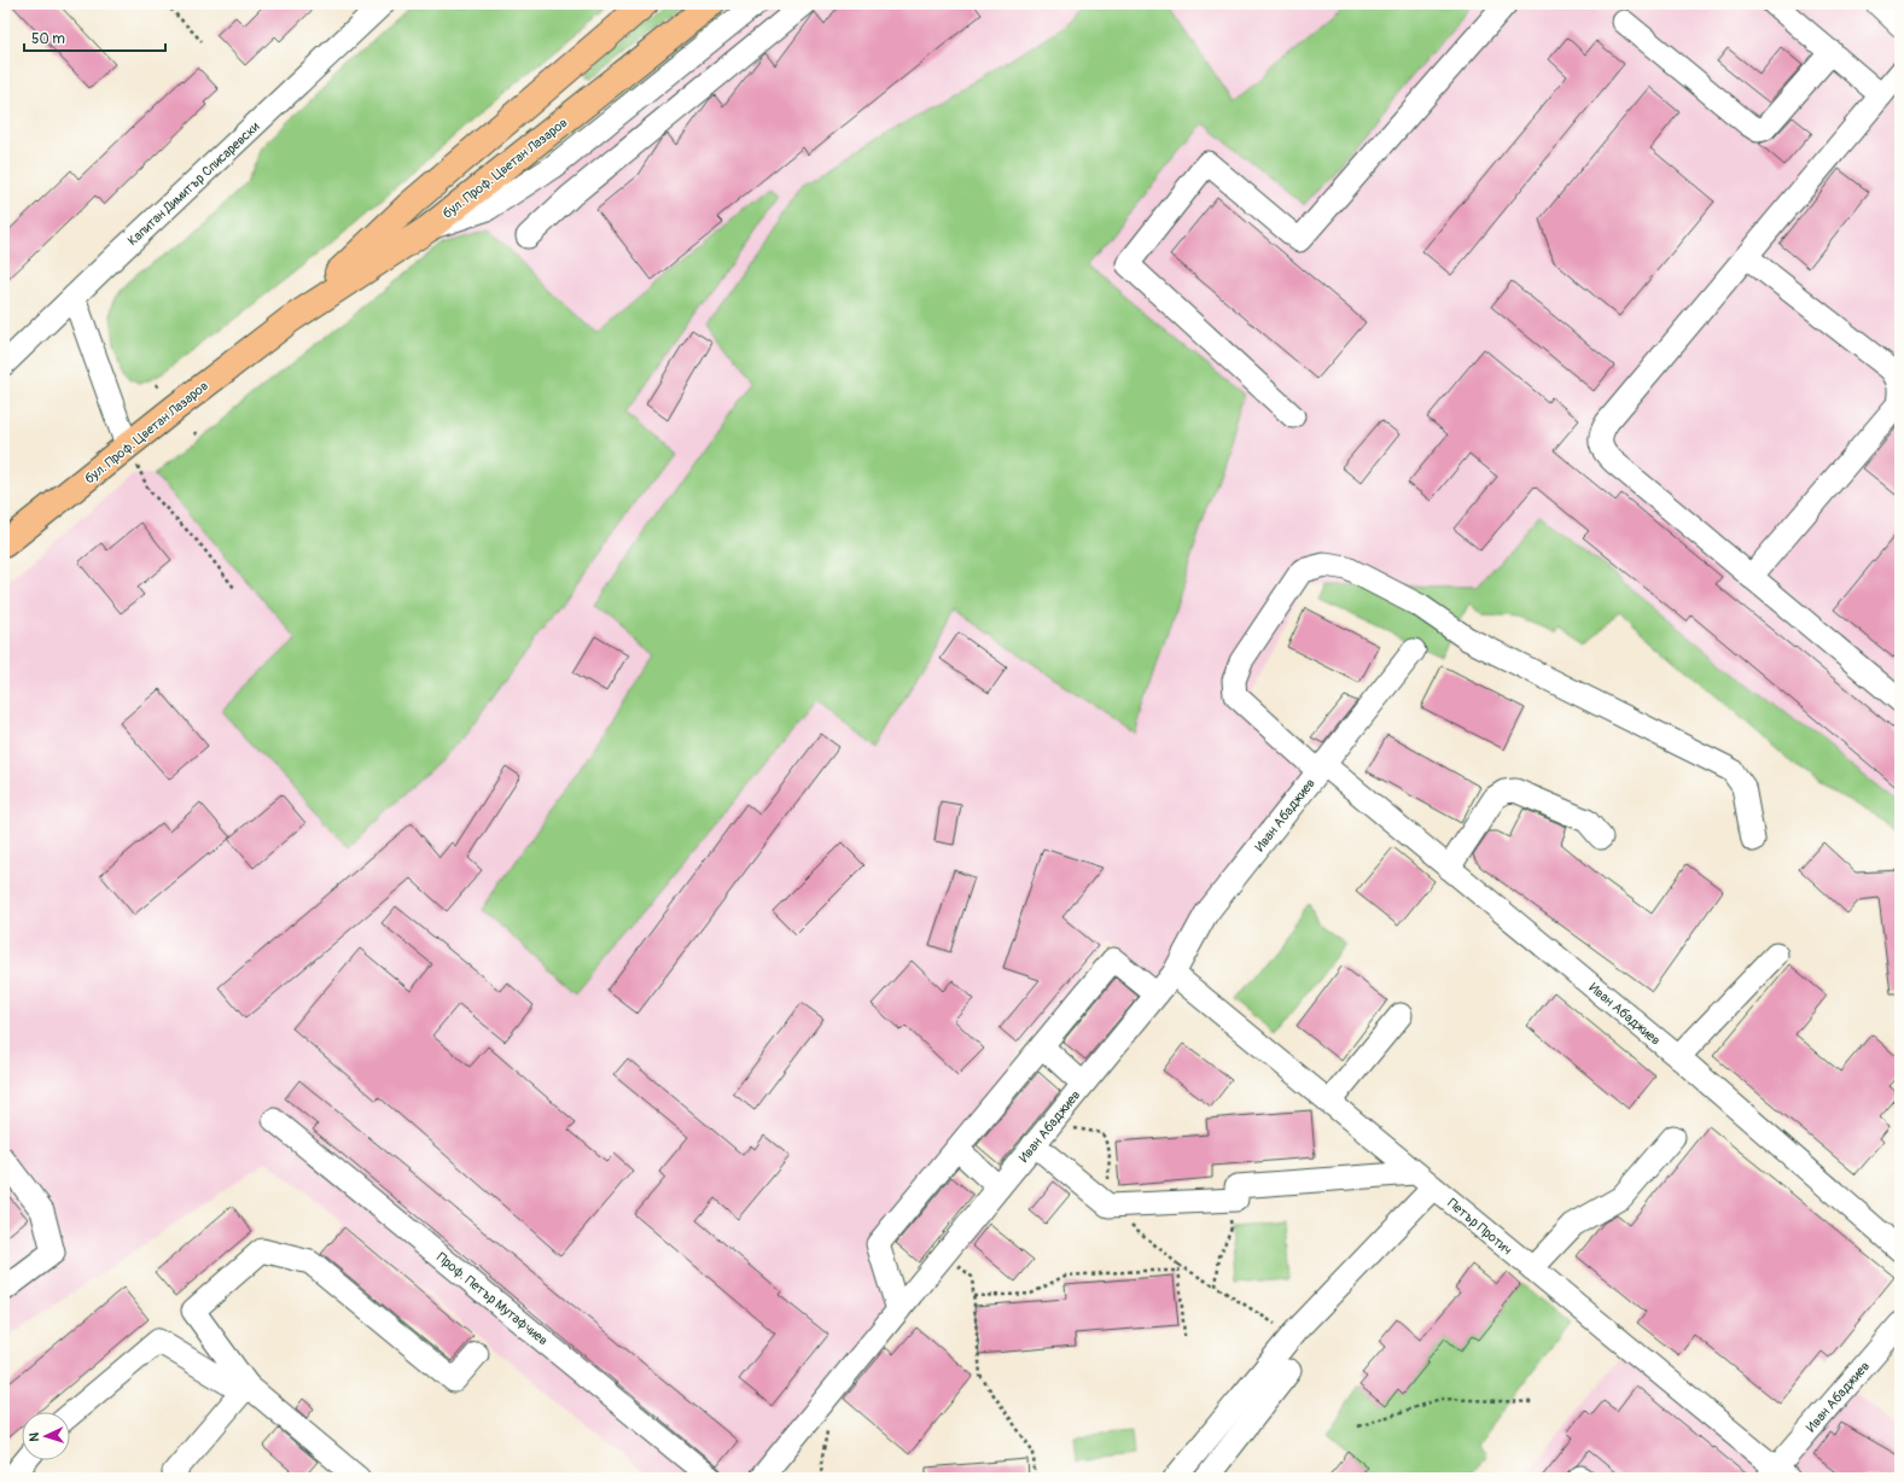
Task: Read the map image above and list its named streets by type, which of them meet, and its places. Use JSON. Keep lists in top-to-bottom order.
{
  "streets": {
    "main road": ["бул. Проф. Цветан Лазаров"],
    "street": [
      "Капитан Димитър Списаревски",
      "Иван Абаджиев",
      "Петър Протич",
      "Проф. Петър Мутафчиев"
    ]
  },
  "crossings": [
    ["Иван Абаджиев", "Петър Протич"]
  ],
  "scale_bar": "50 m",
  "north": "left"
}
